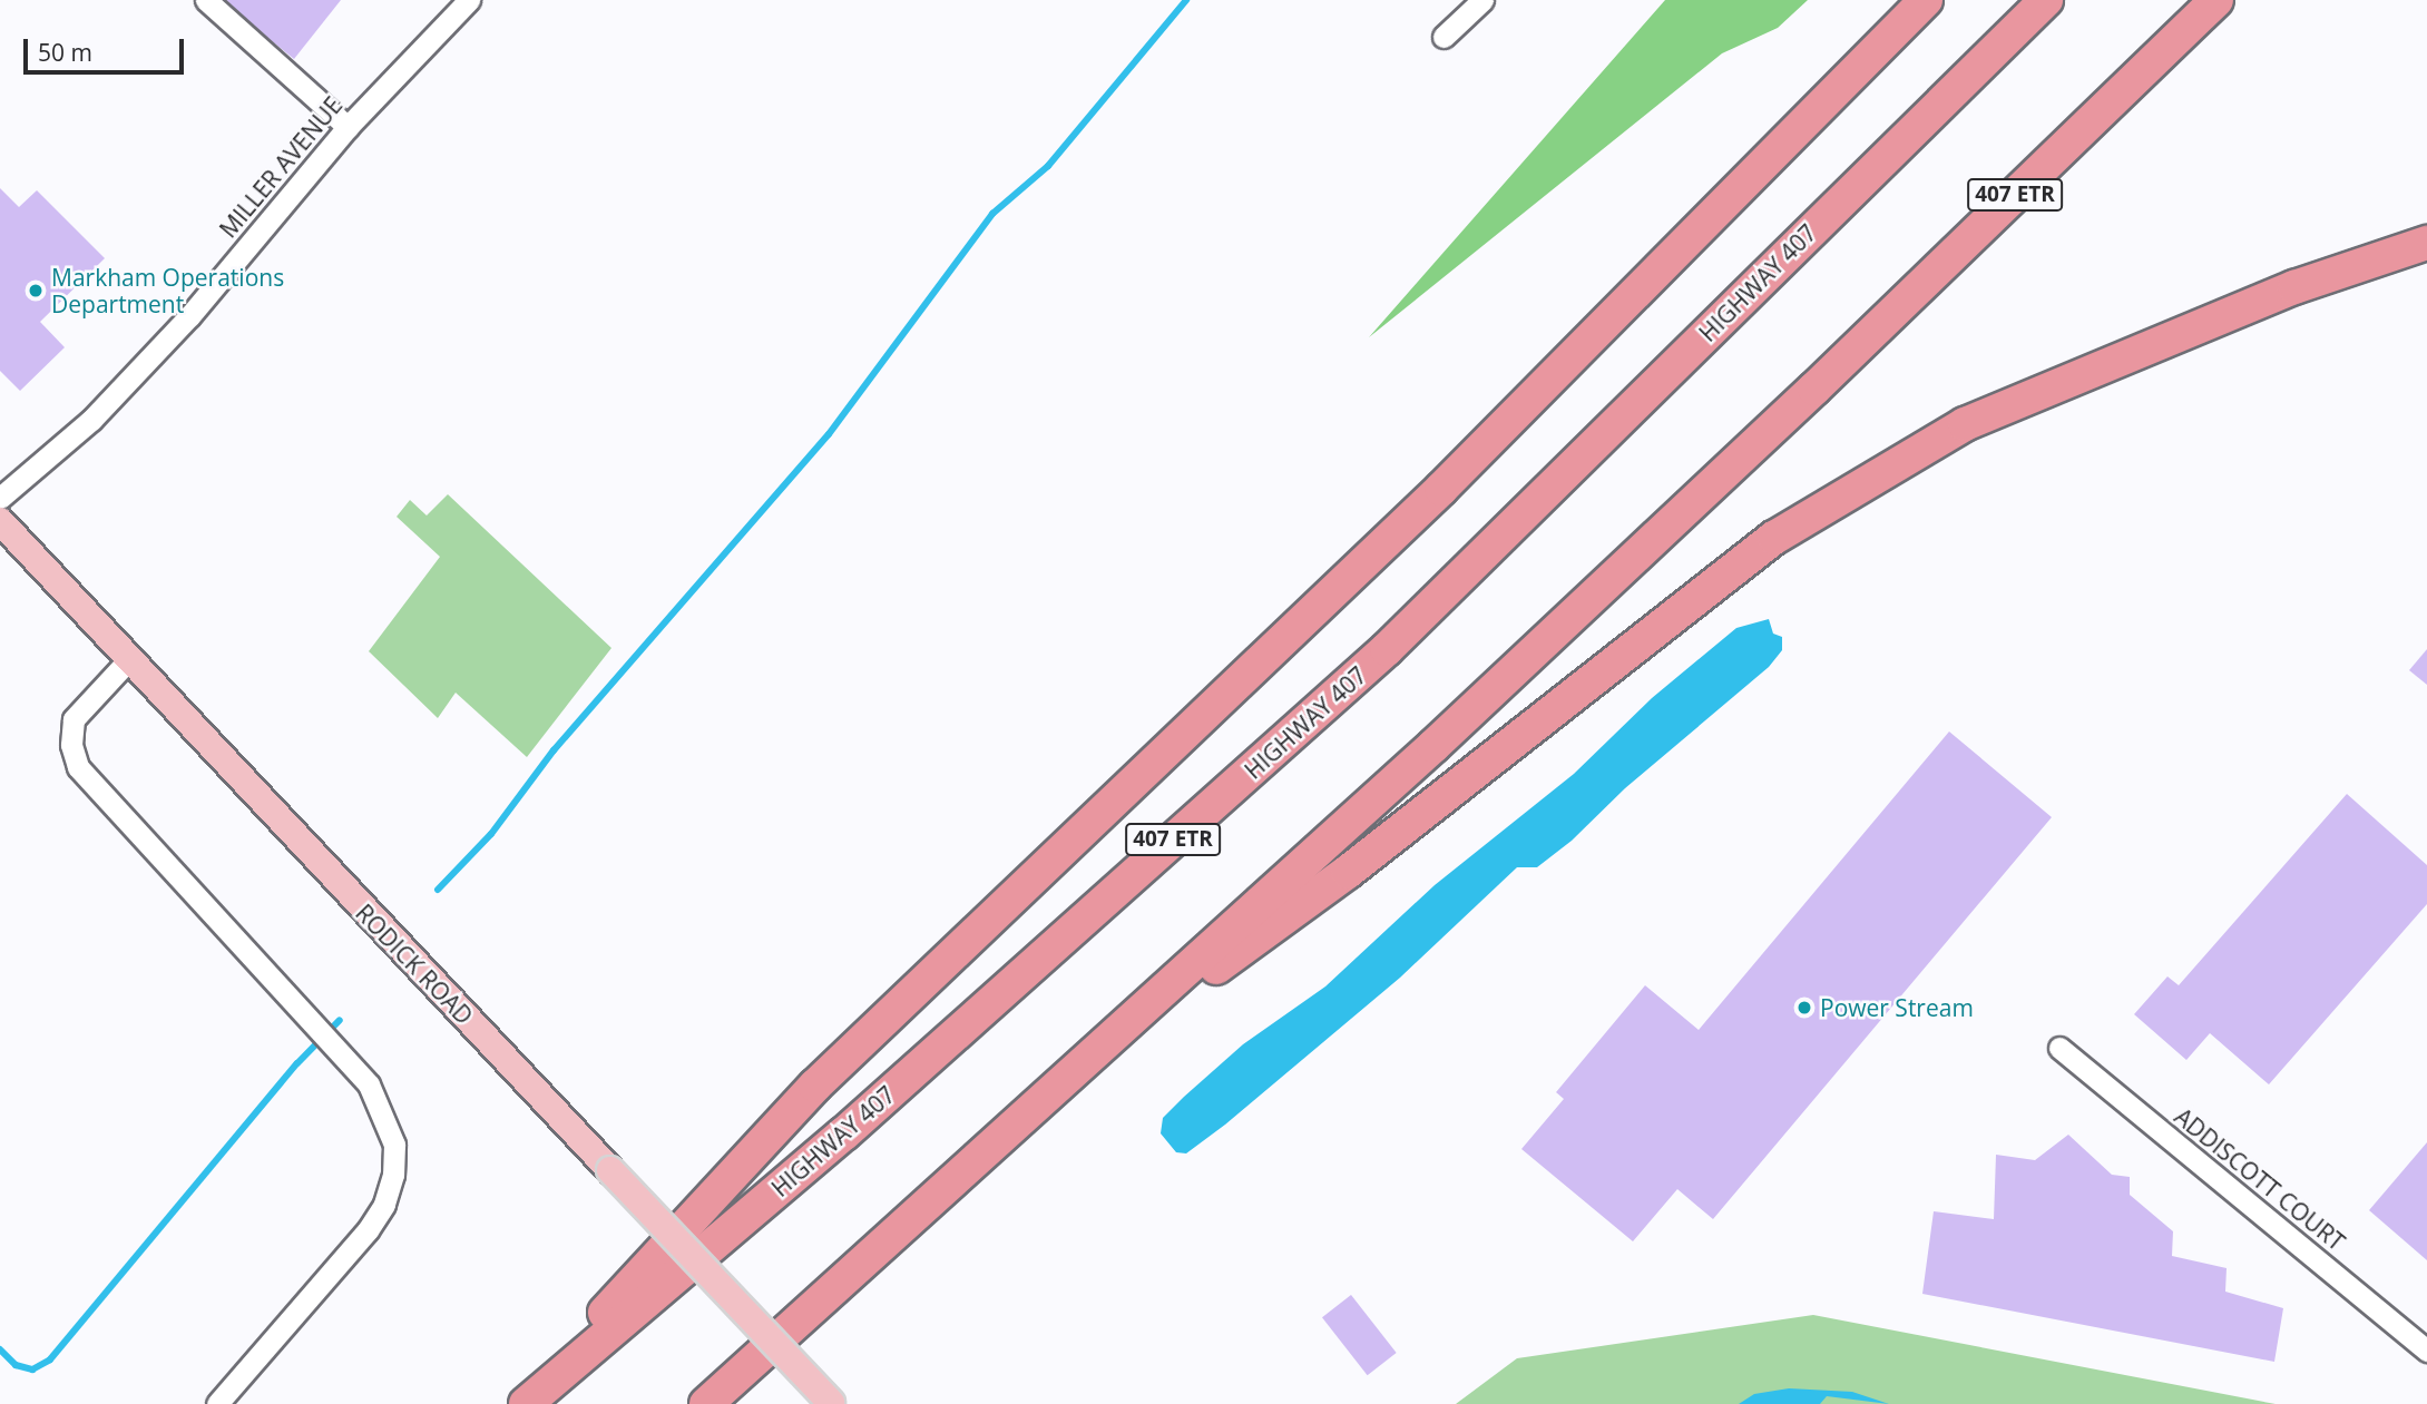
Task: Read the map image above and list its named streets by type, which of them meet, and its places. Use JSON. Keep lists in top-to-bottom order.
{
  "streets": {
    "highway": ["407 ETR", "HIGHWAY 407"],
    "main road": ["RODICK ROAD"],
    "street": ["MILLER AVENUE", "ADDISCOTT COURT"]
  },
  "places": ["Markham Operations Department", "Power Stream"],
  "scale_bar": "50 m"
}
